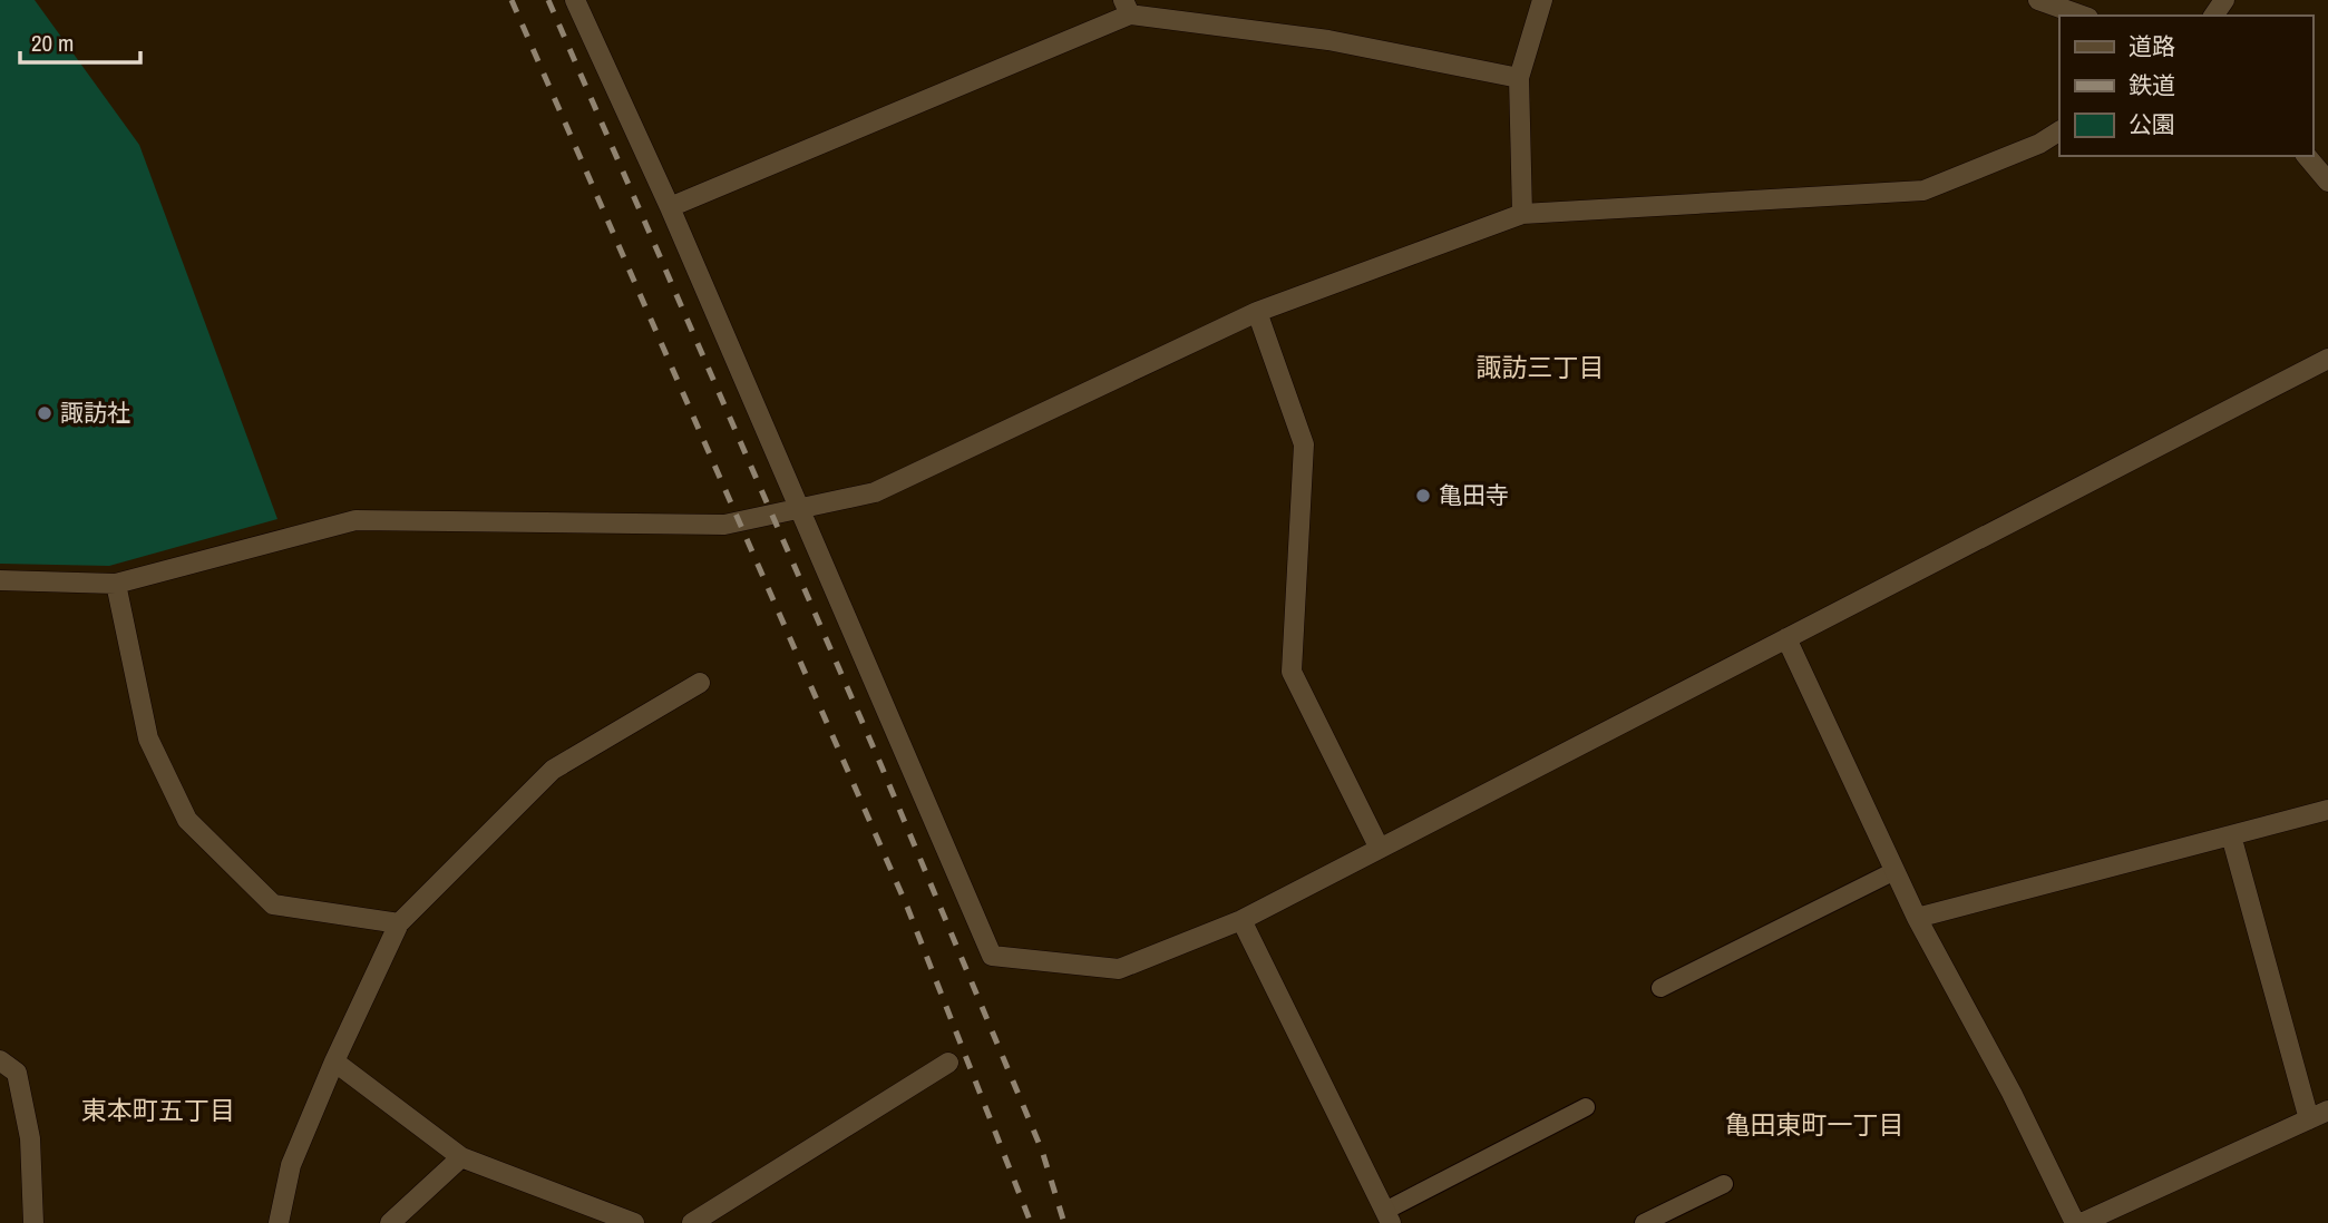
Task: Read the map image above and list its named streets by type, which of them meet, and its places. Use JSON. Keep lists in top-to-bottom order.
{
  "districts": ["諏訪三丁目", "東本町五丁目", "亀田東町一丁目"],
  "places": ["諏訪社", "亀田寺"],
  "legend": ["道路", "鉄道", "公園"],
  "scale_bar": "20 m"
}
